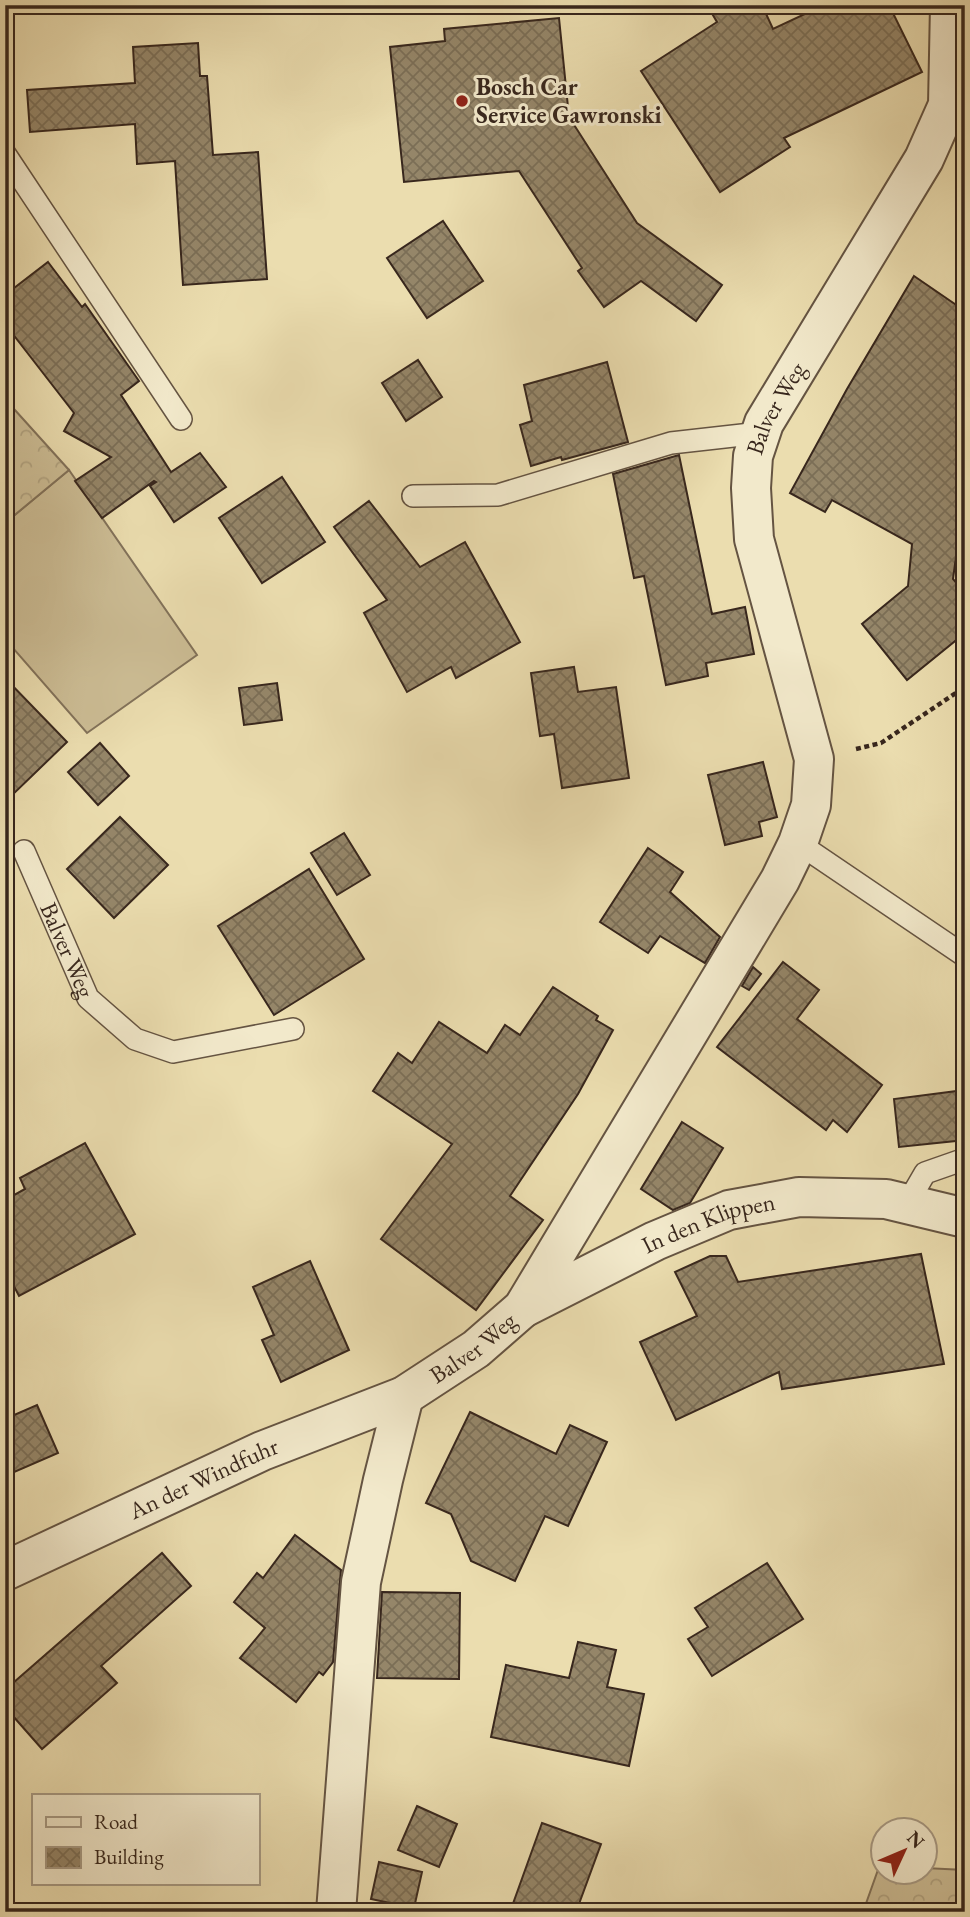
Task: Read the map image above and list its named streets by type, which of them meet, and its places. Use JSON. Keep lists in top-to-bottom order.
{
  "streets": {
    "street": ["Balver Weg", "In den Klippen", "An der Windfuhr"]
  },
  "crossings": [
    ["Balver Weg", "In den Klippen"],
    ["Balver Weg", "An der Windfuhr"]
  ],
  "places": ["Bosch Car Service Gawronski"],
  "legend": ["Road", "Building"],
  "north": "top right"
}
